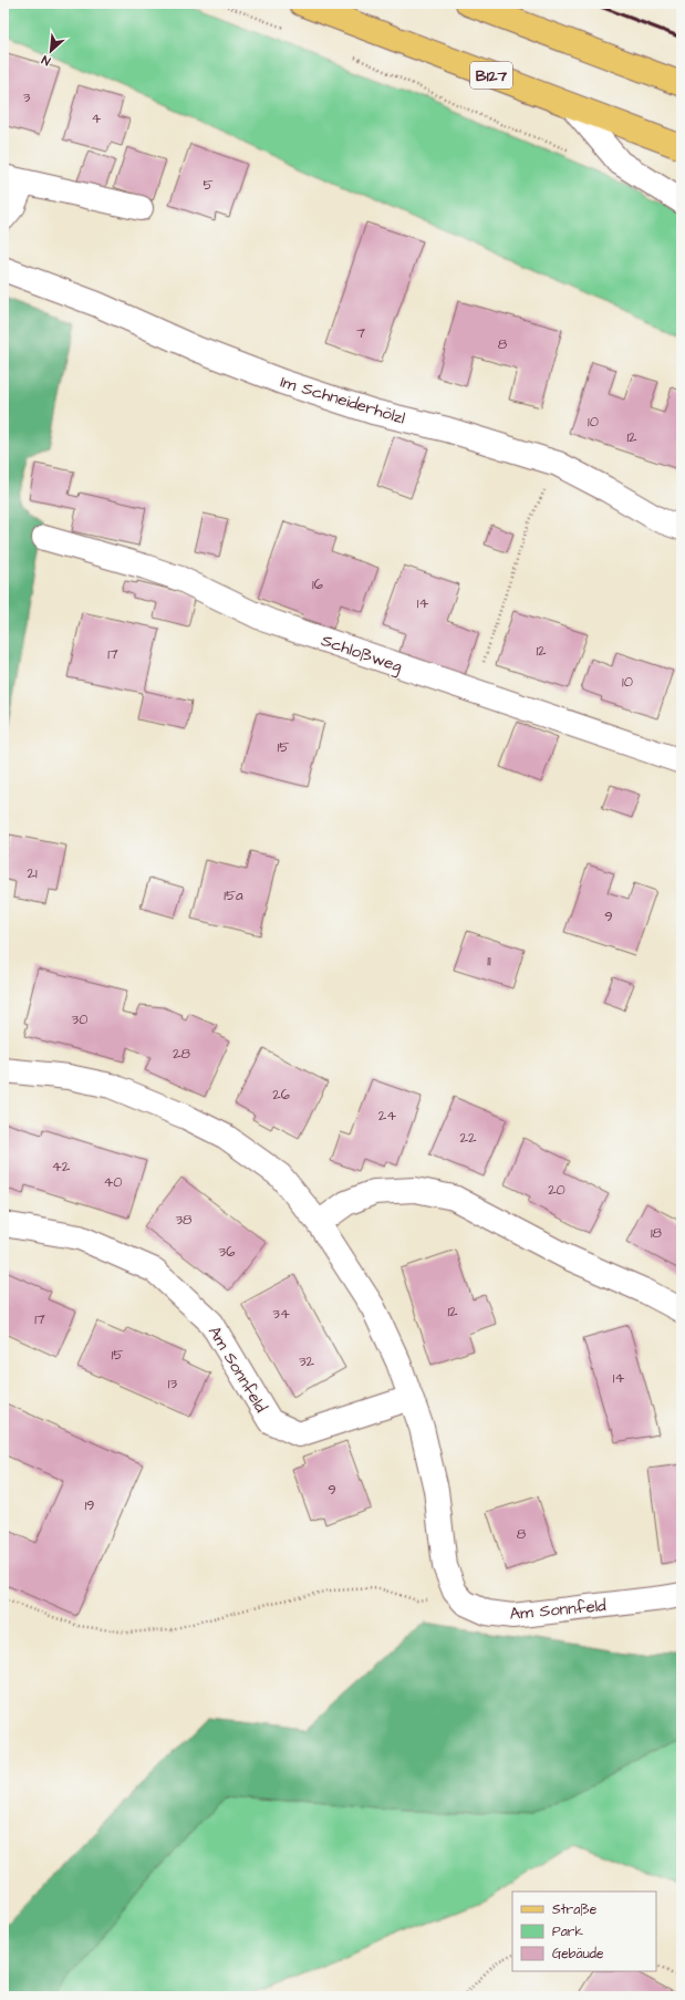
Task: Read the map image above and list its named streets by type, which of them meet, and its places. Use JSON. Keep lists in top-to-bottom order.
{
  "streets": {
    "main road": ["B127"],
    "street": ["Im Schneiderhölzl", "Schloßweg", "Am Sonnfeld"]
  },
  "house_numbers": [
    "3",
    "4",
    "5",
    "7",
    "8",
    "10",
    "12",
    "16",
    "14",
    "12",
    "17",
    "10",
    "15",
    "21",
    "15a",
    "9",
    "11",
    "30",
    "28",
    "26",
    "24",
    "22",
    "42",
    "40",
    "20",
    "38",
    "18",
    "36",
    "12",
    "34",
    "17",
    "15",
    "32",
    "14",
    "13",
    "9",
    "19",
    "8"
  ],
  "legend": ["Straße", "Park", "Gebäude"],
  "north": "bottom left"
}
